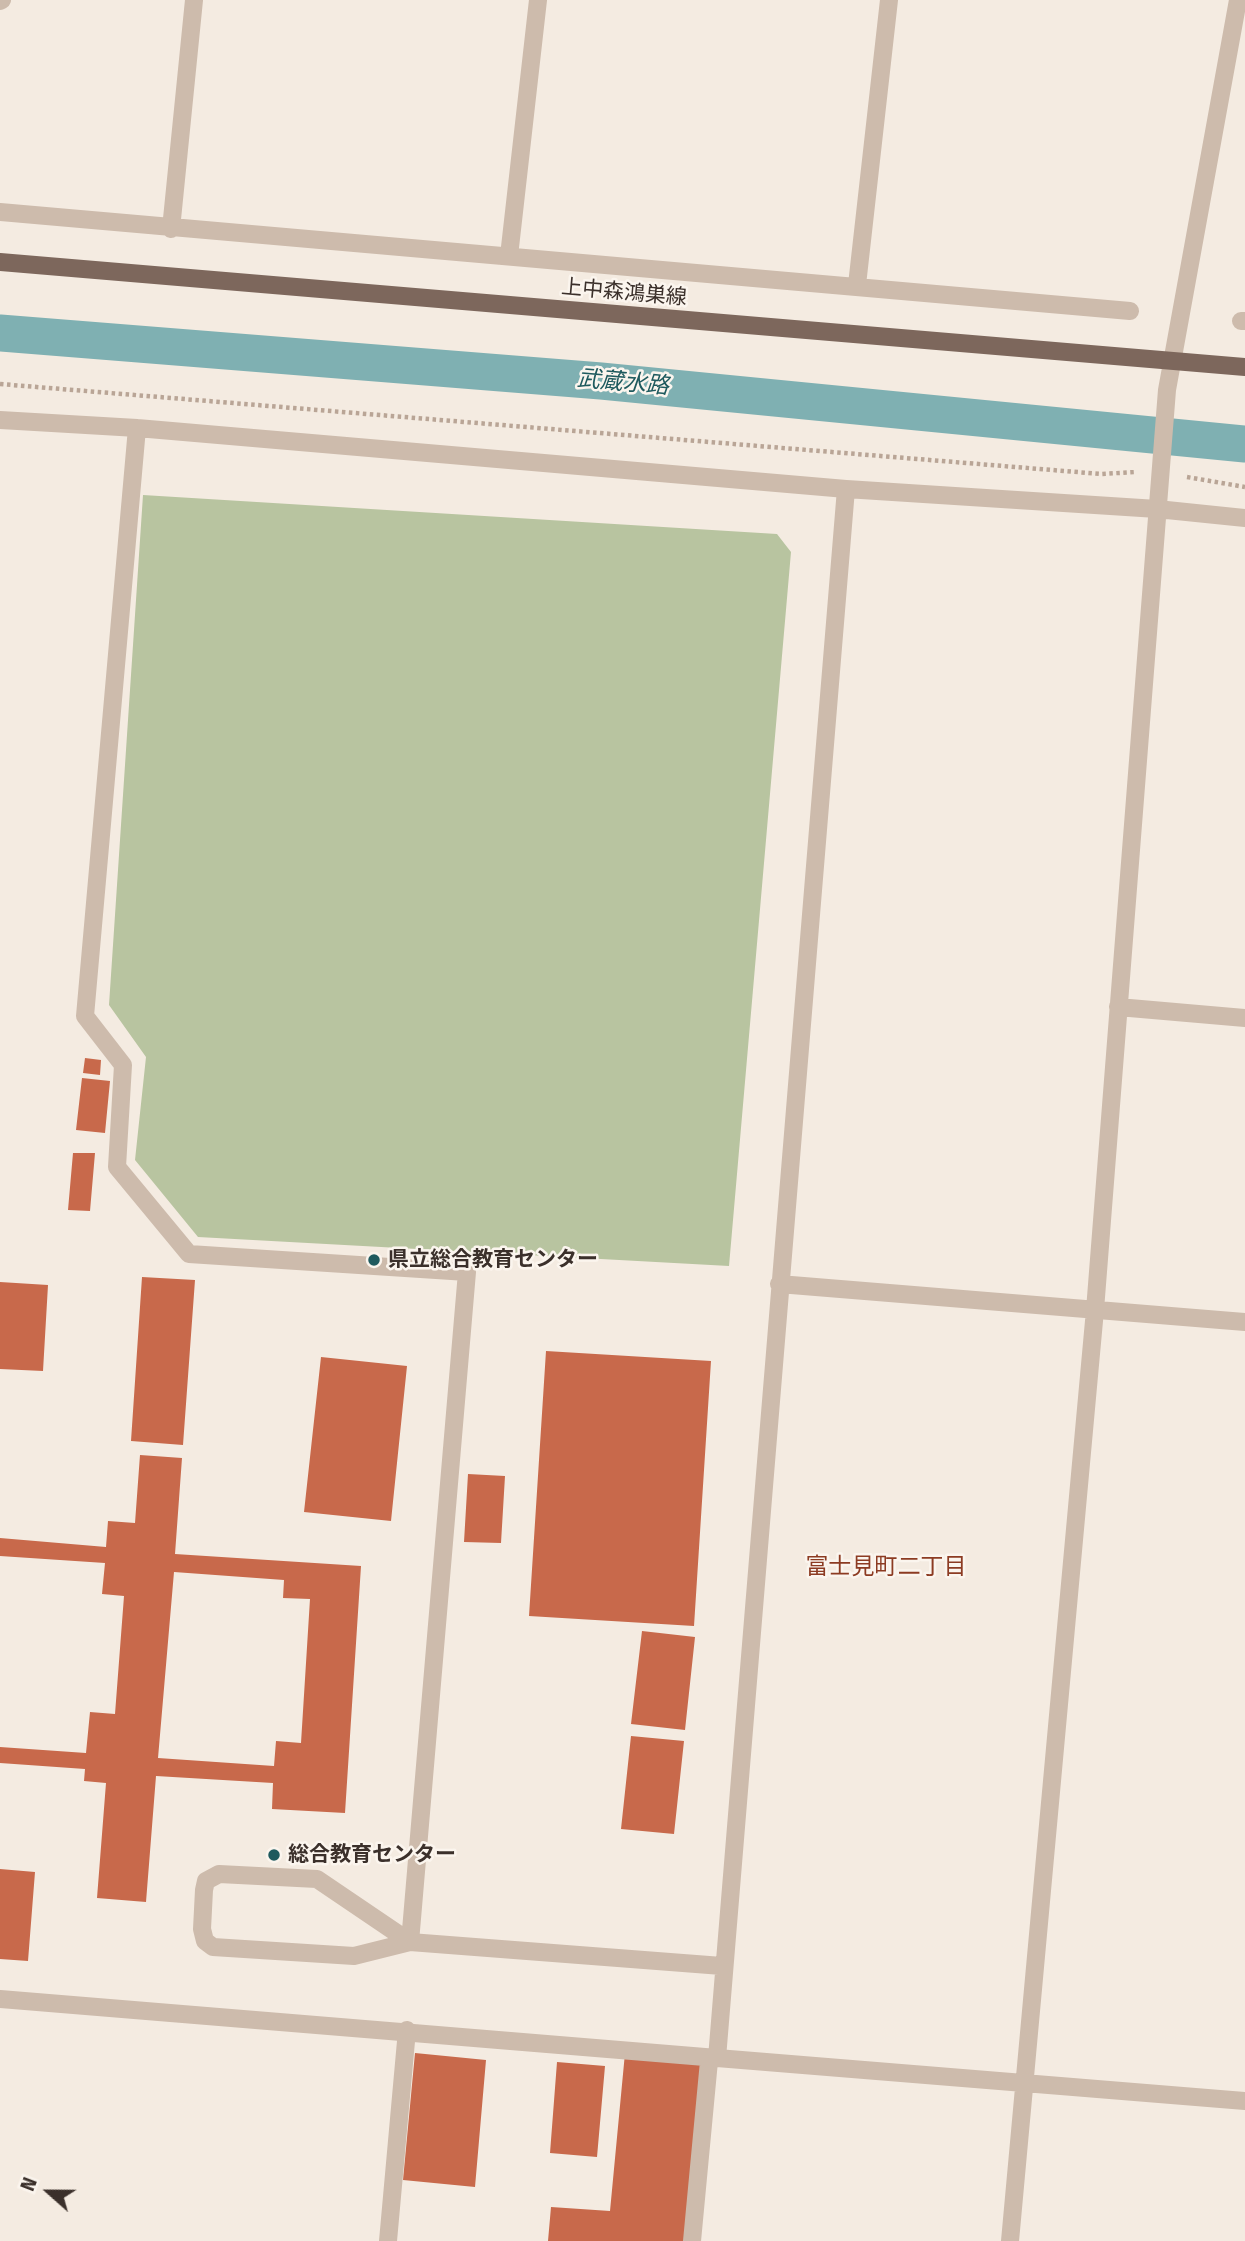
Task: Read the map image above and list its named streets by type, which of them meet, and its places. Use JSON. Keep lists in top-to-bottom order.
{
  "streets": {
    "main road": ["上中森鴻巣線"]
  },
  "districts": ["富士見町二丁目"],
  "water": ["武蔵水路"],
  "places": ["県立総合教育センター", "総合教育センター"],
  "north": "left"
}
